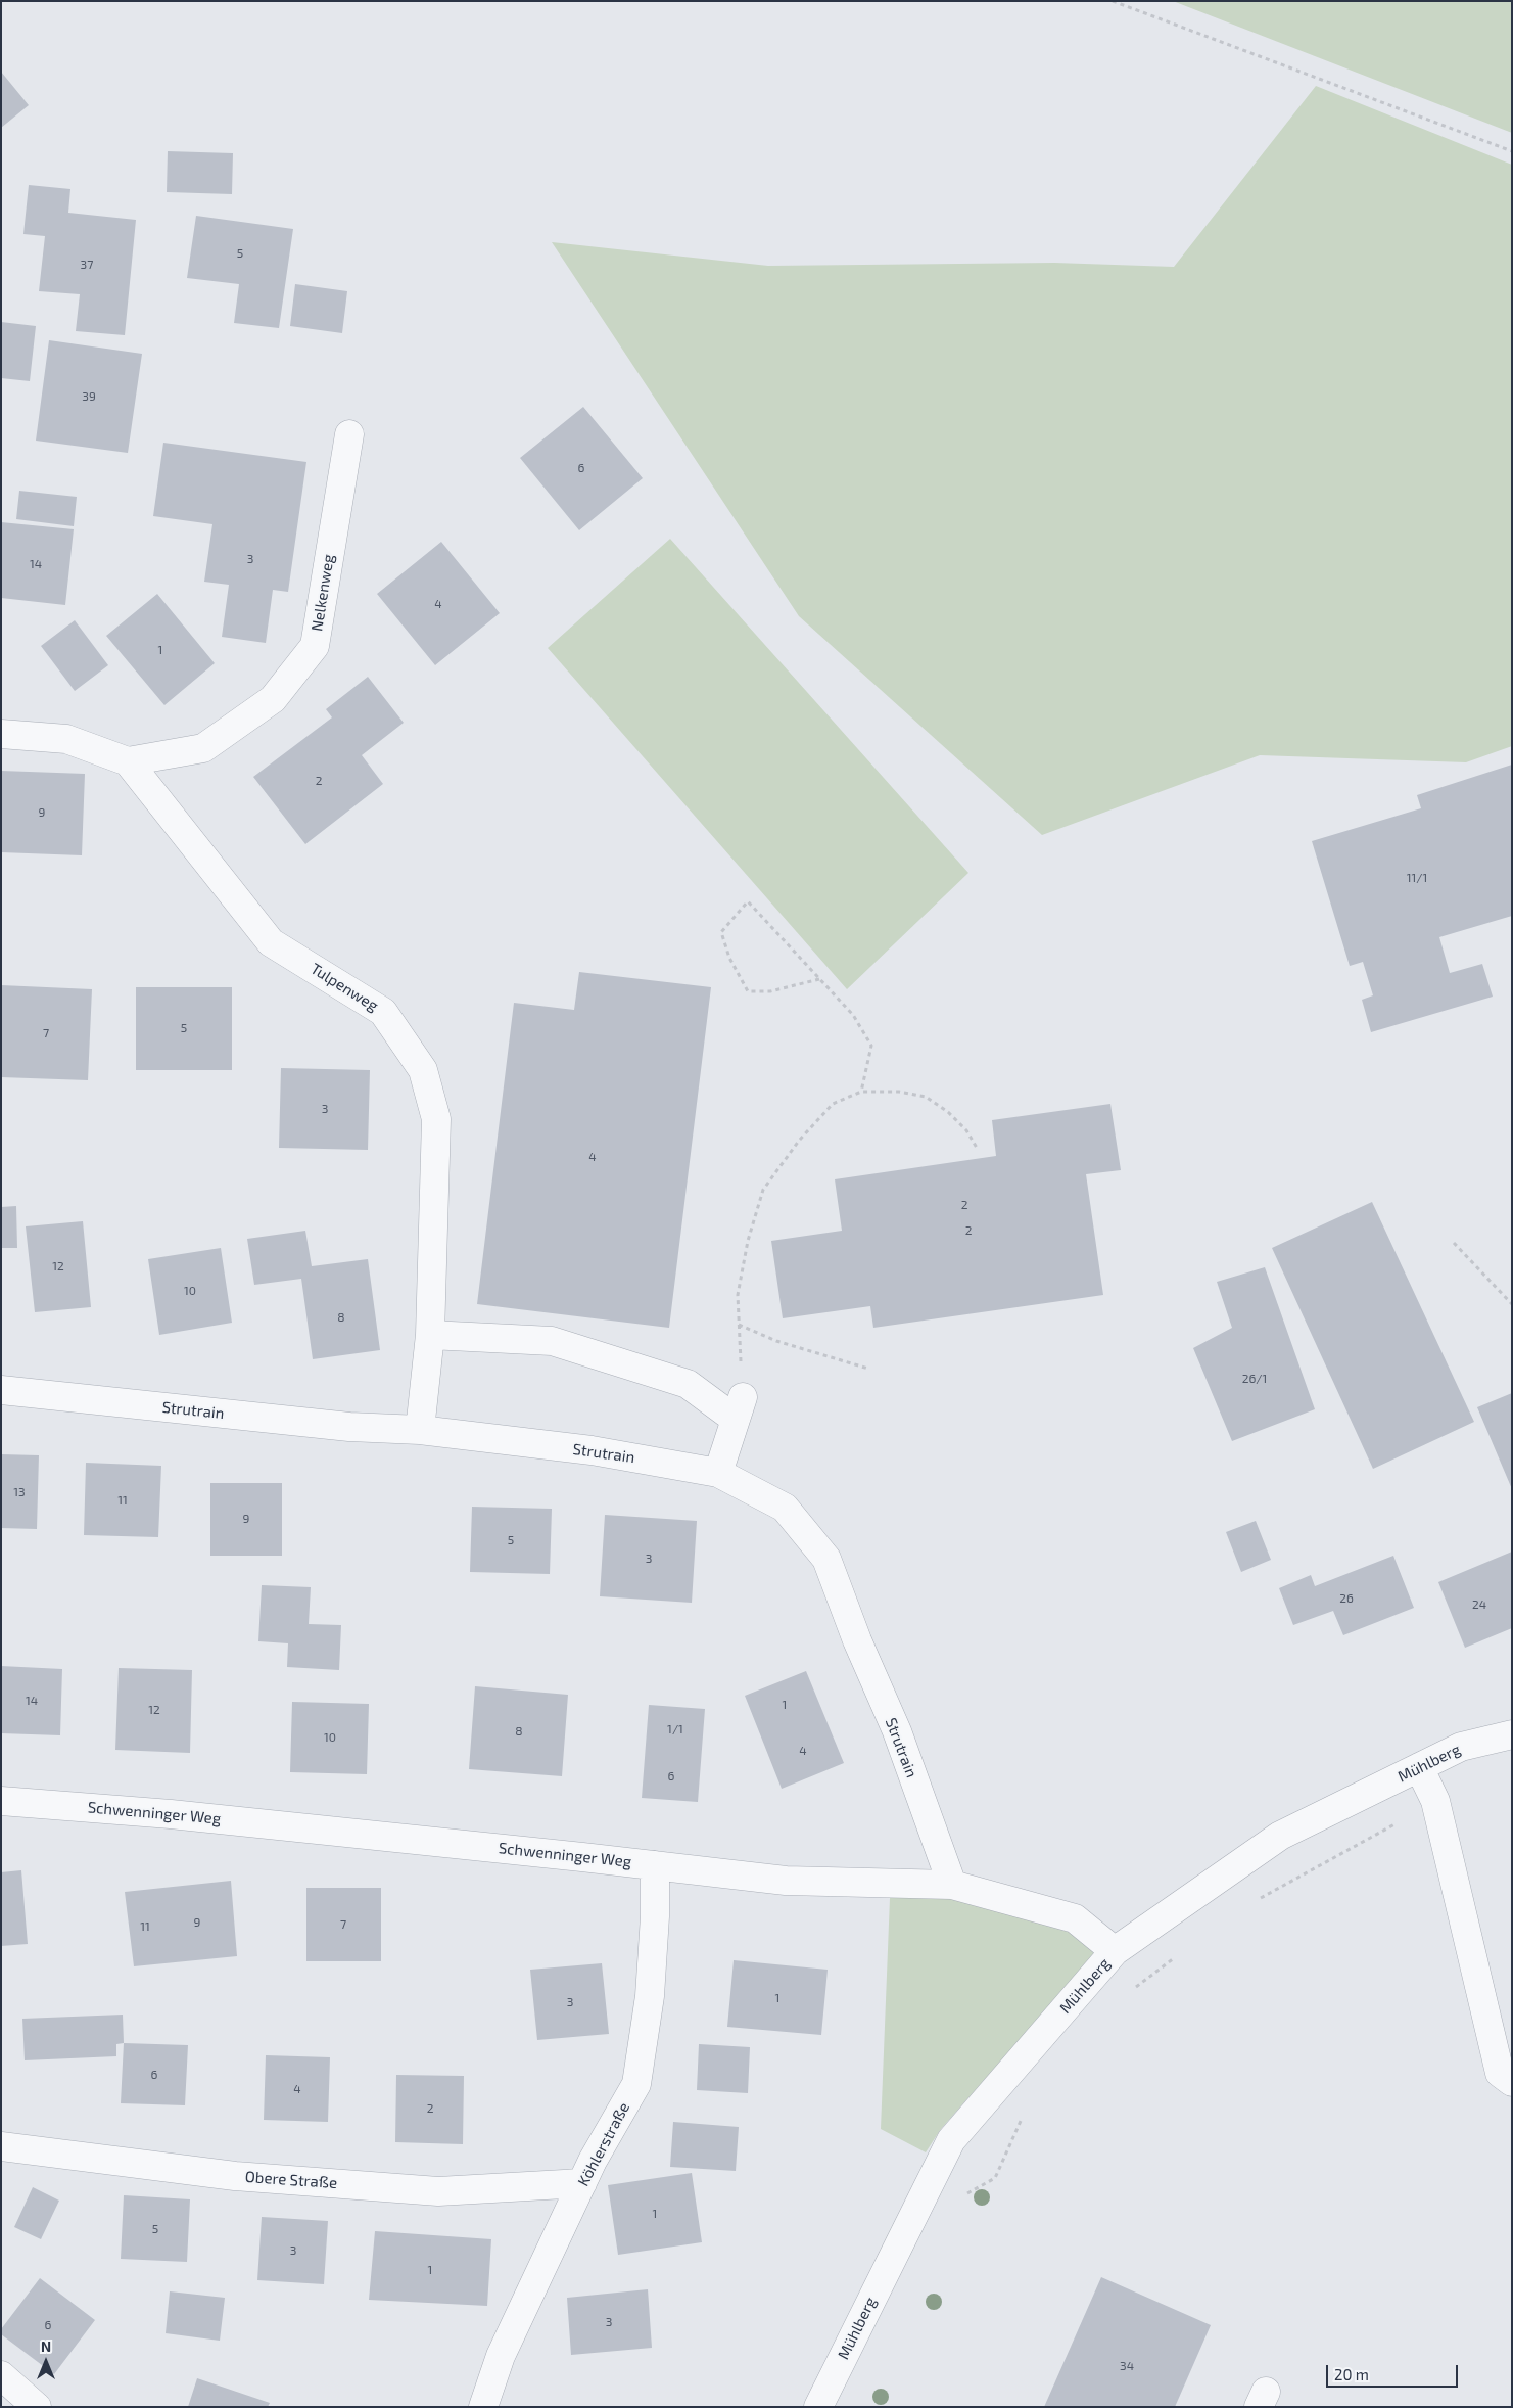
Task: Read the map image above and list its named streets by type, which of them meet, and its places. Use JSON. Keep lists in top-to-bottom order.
{
  "streets": {
    "street": [
      "Nelkenweg",
      "Tulpenweg",
      "Strutrain",
      "Mühlberg",
      "Schwenninger Weg",
      "Köhlerstraße",
      "Obere Straße"
    ]
  },
  "crossings": [
    ["Nelkenweg", "Tulpenweg"],
    ["Tulpenweg", "Strutrain"],
    ["Strutrain", "Schwenninger Weg"],
    ["Mühlberg", "Schwenninger Weg"],
    ["Schwenninger Weg", "Köhlerstraße"],
    ["Köhlerstraße", "Obere Straße"]
  ],
  "house_numbers": [
    "5",
    "37",
    "39",
    "6",
    "3",
    "14",
    "4",
    "1",
    "2",
    "9",
    "11/1",
    "5",
    "7",
    "3",
    "4",
    "2",
    "2",
    "12",
    "10",
    "8",
    "26/1",
    "13",
    "11",
    "9",
    "5",
    "3",
    "26",
    "24",
    "14",
    "1",
    "12",
    "1/1",
    "8",
    "10",
    "4",
    "6",
    "9",
    "7",
    "11",
    "1",
    "3",
    "6",
    "4",
    "2",
    "1",
    "5",
    "3",
    "1",
    "3",
    "6",
    "34"
  ],
  "scale_bar": "20 m",
  "north": "top"
}
